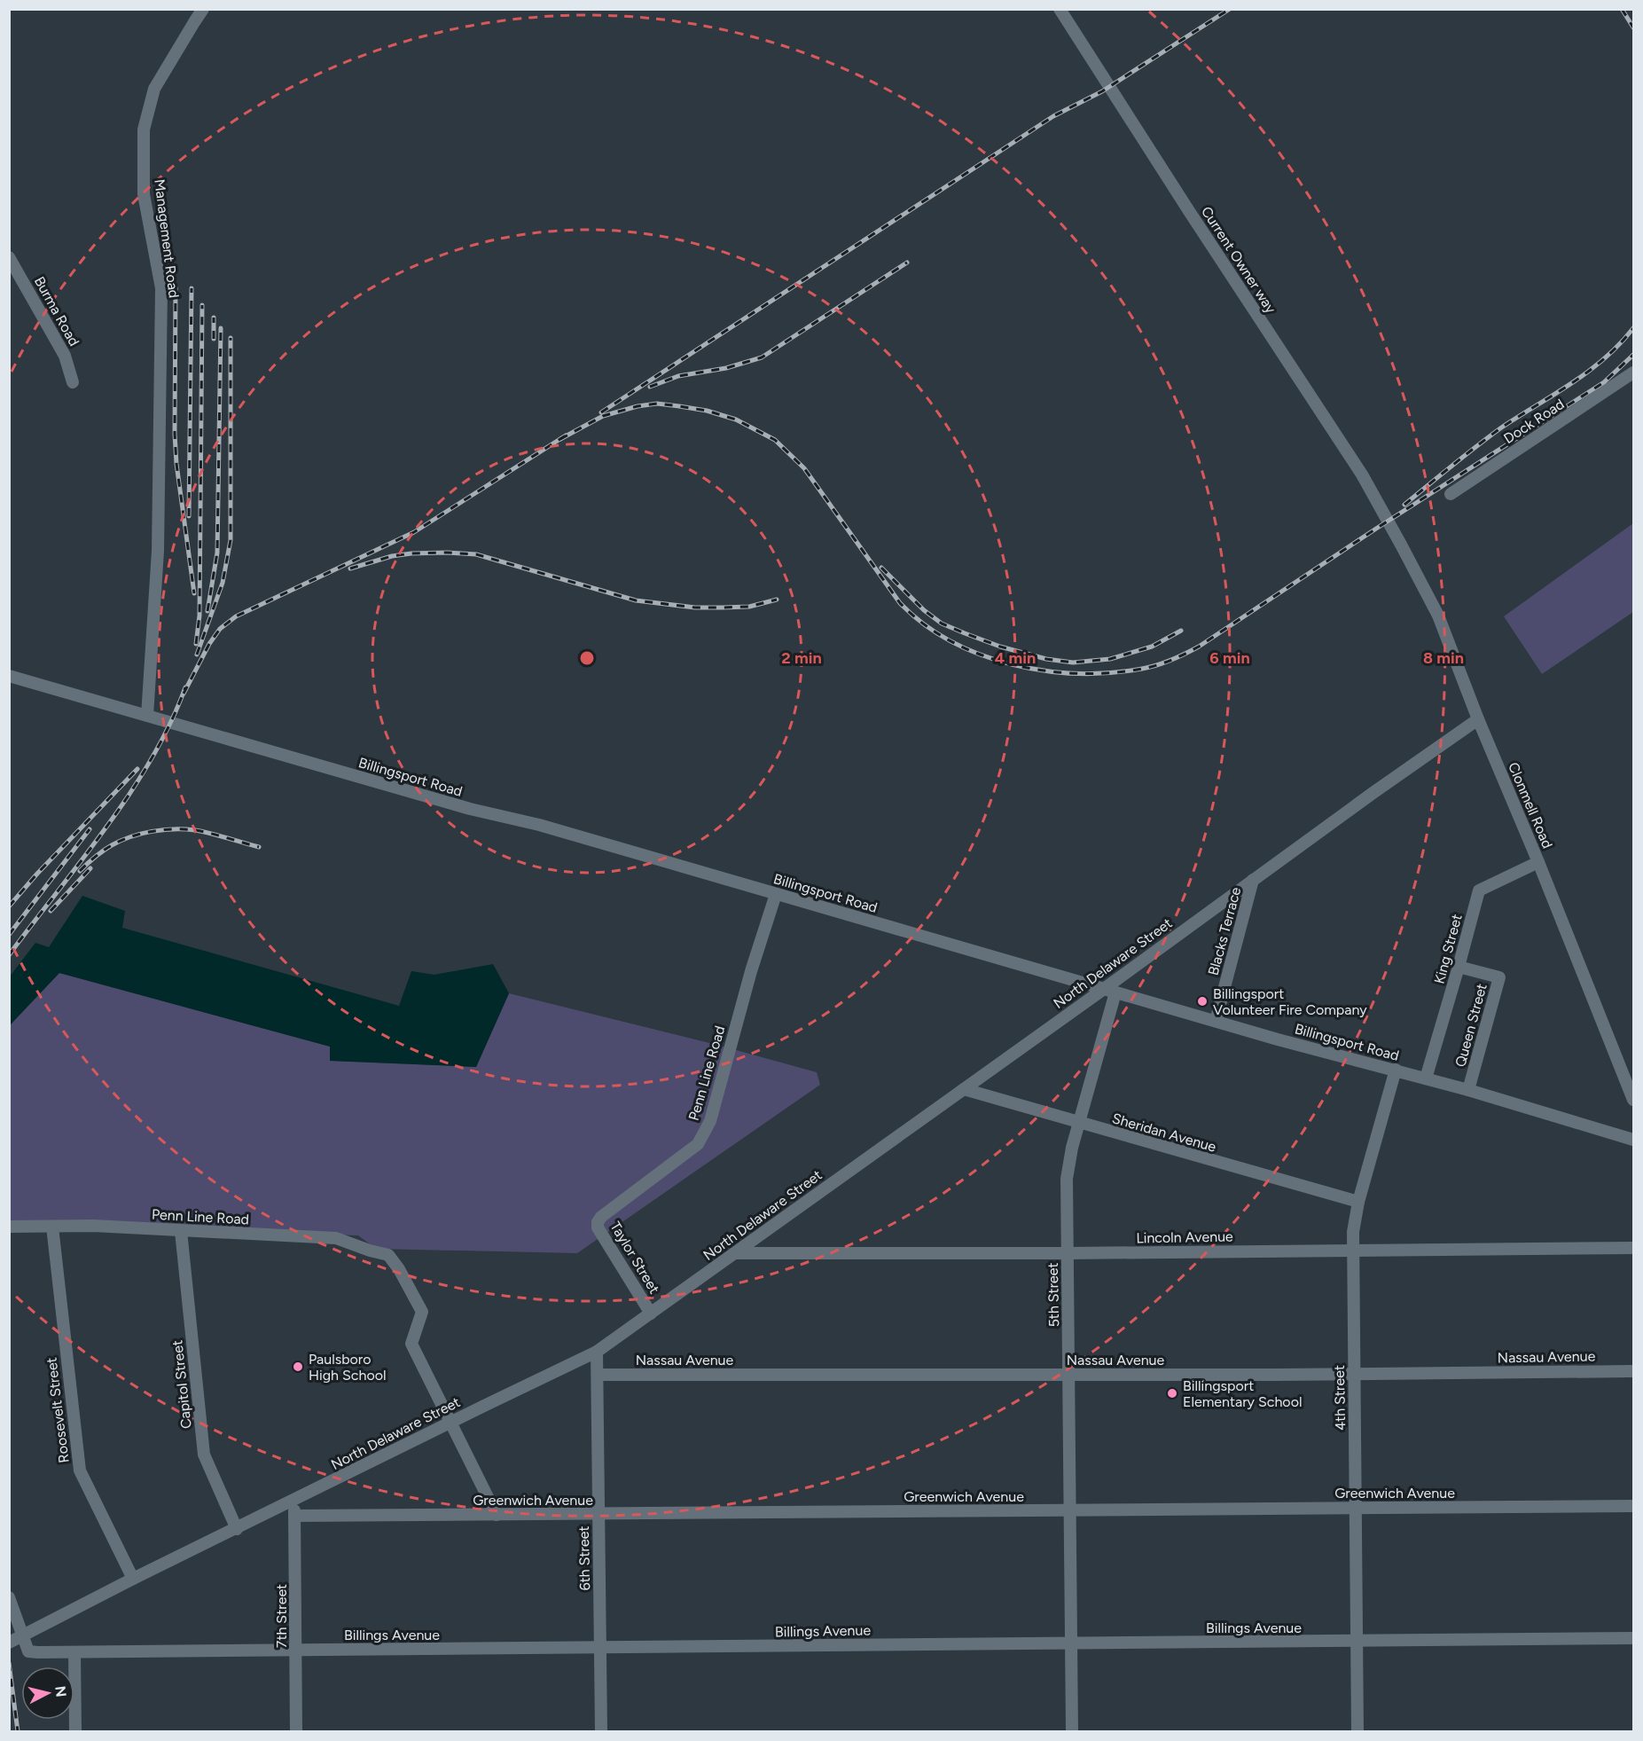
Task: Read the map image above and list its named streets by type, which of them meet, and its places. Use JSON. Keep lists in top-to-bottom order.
{
  "streets": {
    "street": [
      "Management Road",
      "Current Owner way",
      "Burma Road",
      "Dock Road",
      "Billingsport Road",
      "Clonmell Road",
      "Blacks Terrace",
      "King Street",
      "North Delaware Street",
      "Queen Street",
      "Penn Line Road",
      "Sheridan Avenue",
      "Lincoln Avenue",
      "Taylor Street",
      "5th Street",
      "Nassau Avenue",
      "Capitol Street",
      "4th Street",
      "Roosevelt Street",
      "Greenwich Avenue",
      "6th Street",
      "7th Street",
      "Billings Avenue"
    ]
  },
  "crossings": [
    ["Management Road", "Billingsport Road"],
    ["Current Owner way", "Clonmell Road"],
    ["Billingsport Road", "Blacks Terrace"],
    ["Billingsport Road", "King Street"],
    ["Billingsport Road", "North Delaware Street"],
    ["Billingsport Road", "Queen Street"],
    ["Billingsport Road", "Penn Line Road"],
    ["Billingsport Road", "5th Street"],
    ["Billingsport Road", "4th Street"],
    ["Clonmell Road", "King Street"],
    ["Clonmell Road", "North Delaware Street"],
    ["Blacks Terrace", "North Delaware Street"],
    ["King Street", "Queen Street"],
    ["North Delaware Street", "Penn Line Road"],
    ["North Delaware Street", "Sheridan Avenue"],
    ["North Delaware Street", "Lincoln Avenue"],
    ["North Delaware Street", "Taylor Street"],
    ["North Delaware Street", "5th Street"],
    ["North Delaware Street", "Capitol Street"],
    ["North Delaware Street", "Roosevelt Street"],
    ["North Delaware Street", "6th Street"],
    ["North Delaware Street", "7th Street"],
    ["North Delaware Street", "Billings Avenue"],
    ["Penn Line Road", "Taylor Street"],
    ["Penn Line Road", "Capitol Street"],
    ["Penn Line Road", "Roosevelt Street"],
    ["Sheridan Avenue", "5th Street"],
    ["Sheridan Avenue", "4th Street"],
    ["Lincoln Avenue", "5th Street"],
    ["Lincoln Avenue", "4th Street"],
    ["5th Street", "Nassau Avenue"],
    ["5th Street", "Greenwich Avenue"],
    ["5th Street", "Billings Avenue"],
    ["Nassau Avenue", "4th Street"],
    ["Nassau Avenue", "6th Street"],
    ["4th Street", "Greenwich Avenue"],
    ["4th Street", "Billings Avenue"],
    ["Greenwich Avenue", "6th Street"],
    ["Greenwich Avenue", "7th Street"],
    ["6th Street", "Billings Avenue"],
    ["7th Street", "Billings Avenue"]
  ],
  "places": ["Billingsport Volunteer Fire Company", "Paulsboro High School", "Billingsport Elementary School"],
  "north": "right",
  "rings": [
    "2 min",
    "4 min",
    "6 min",
    "8 min"
  ]
}
